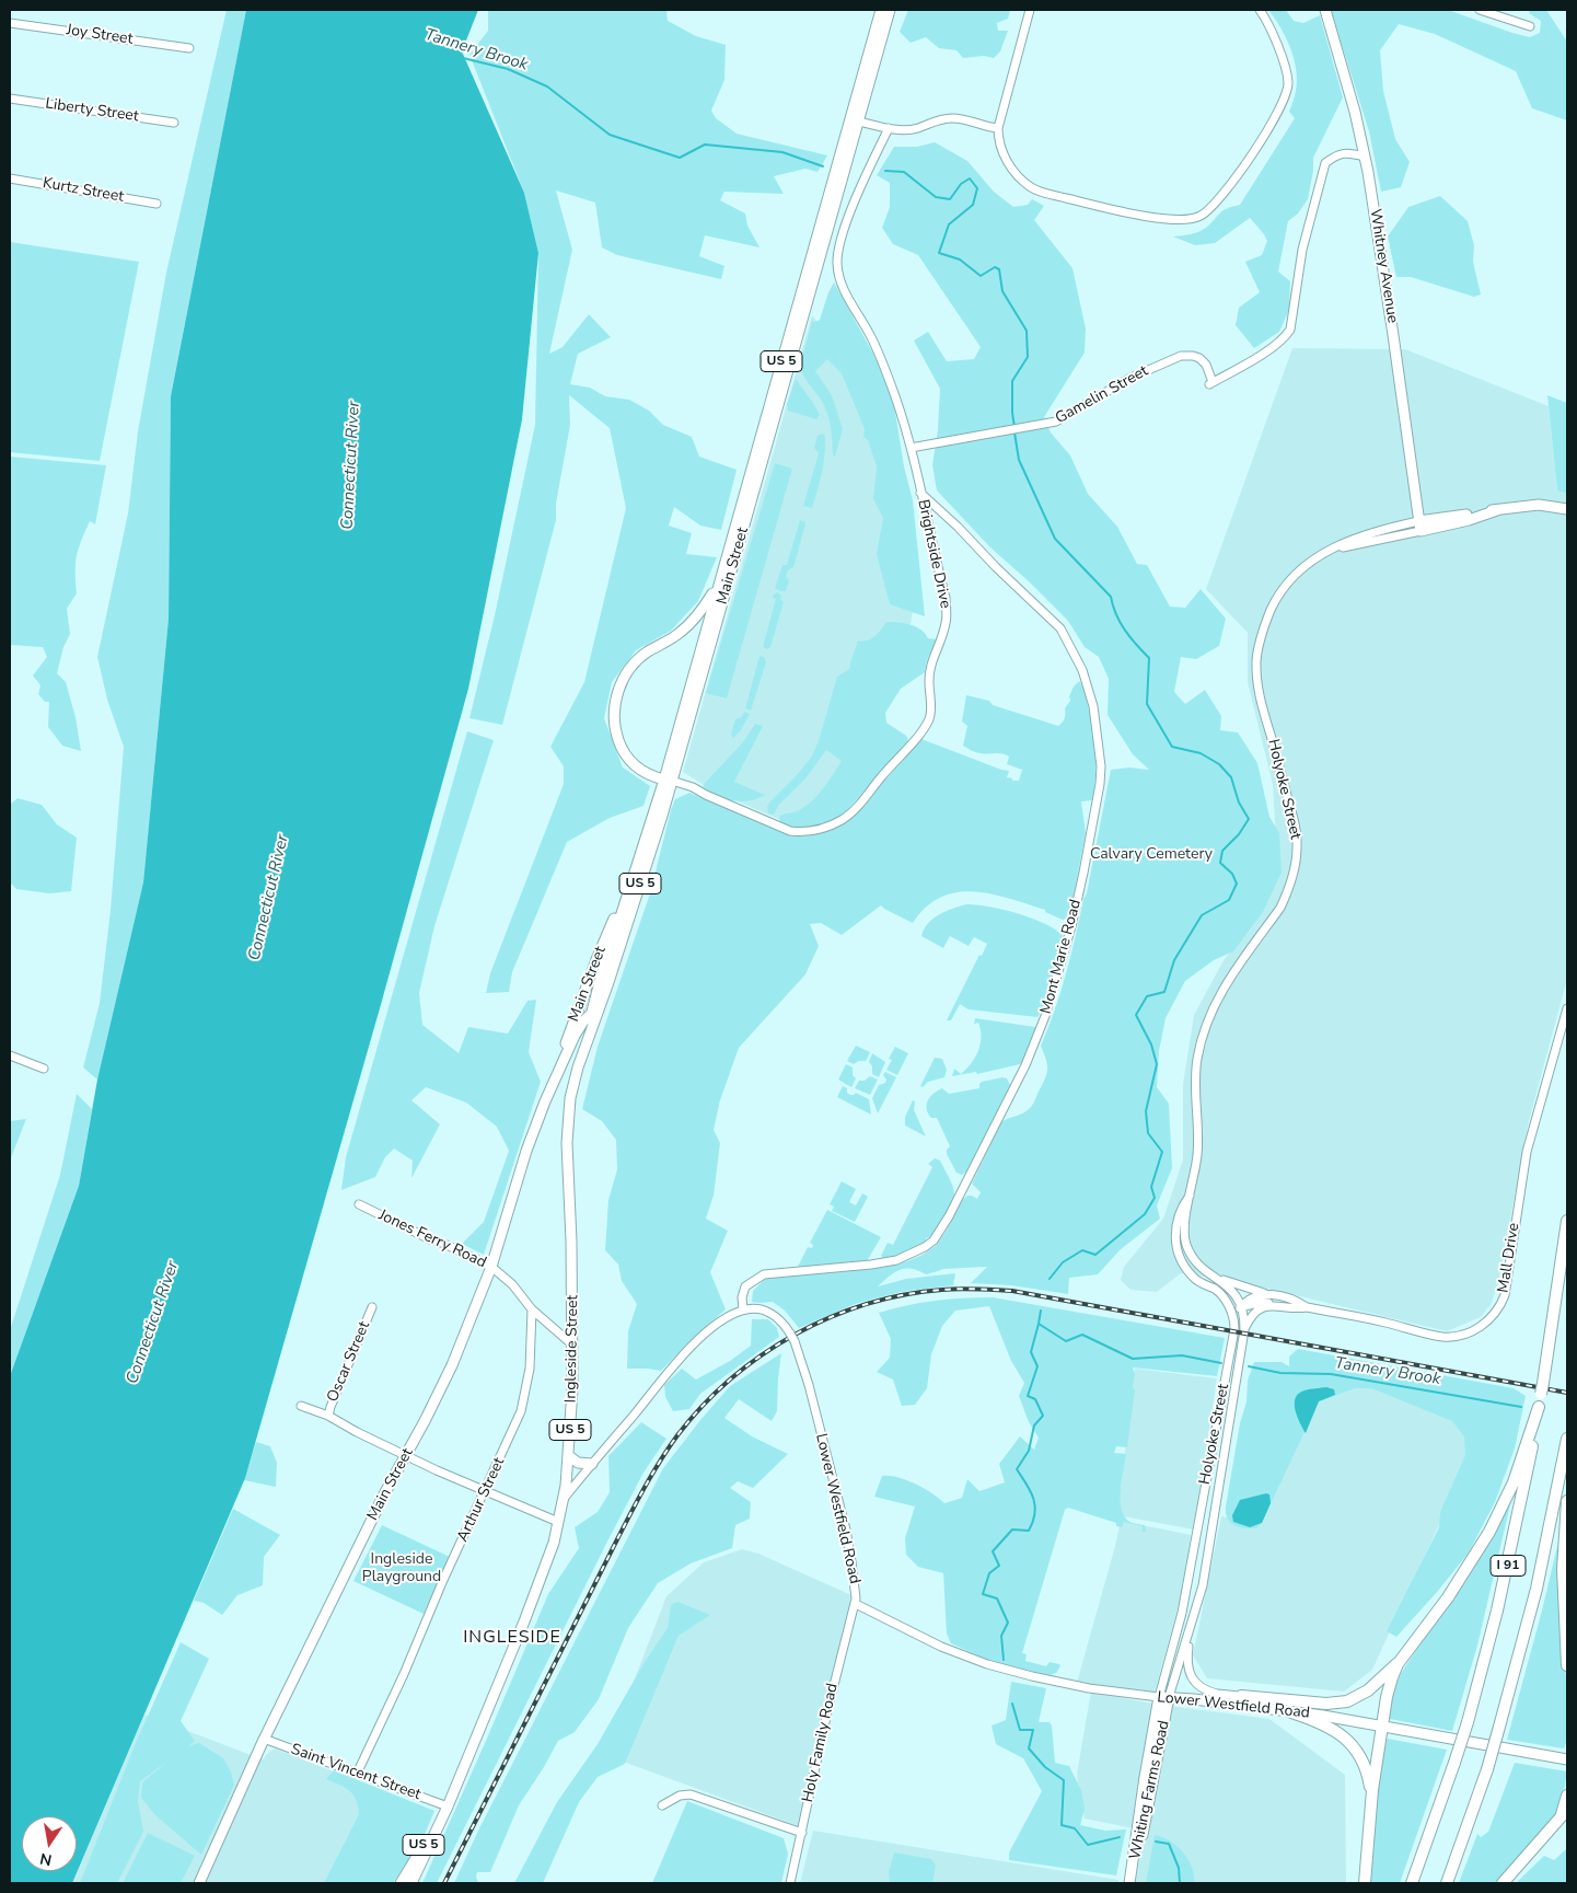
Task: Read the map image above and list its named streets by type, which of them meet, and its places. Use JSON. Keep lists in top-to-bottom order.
{
  "streets": {
    "highway": ["I 91"],
    "main road": [
      "Whitney Avenue",
      "US 5",
      "Main Street",
      "Ingleside Street",
      "Lower Westfield Road",
      "Whiting Farms Road"
    ],
    "street": [
      "Joy Street",
      "Liberty Street",
      "Kurtz Street",
      "Gamelin Street",
      "Brightside Drive",
      "Holyoke Street",
      "Mont Marie Road",
      "Jones Ferry Road",
      "Mall Drive",
      "Oscar Street",
      "Arthur Street",
      "Holy Family Road",
      "Saint Vincent Street"
    ]
  },
  "crossings": [
    ["Whitney Avenue", "Gamelin Street"],
    ["Whitney Avenue", "Holyoke Street"],
    ["US 5", "Main Street"],
    ["Gamelin Street", "Brightside Drive"],
    ["Brightside Drive", "Main Street"],
    ["Brightside Drive", "Mont Marie Road"],
    ["Main Street", "Jones Ferry Road"],
    ["Main Street", "Ingleside Street"],
    ["Main Street", "Saint Vincent Street"],
    ["Holyoke Street", "Mall Drive"],
    ["Holyoke Street", "Lower Westfield Road"],
    ["Holyoke Street", "Whiting Farms Road"],
    ["Mont Marie Road", "Lower Westfield Road"],
    ["Jones Ferry Road", "Ingleside Street"],
    ["Jones Ferry Road", "Arthur Street"],
    ["Ingleside Street", "Saint Vincent Street"],
    ["Arthur Street", "Saint Vincent Street"],
    ["Lower Westfield Road", "Holy Family Road"],
    ["Lower Westfield Road", "Whiting Farms Road"]
  ],
  "districts": ["INGLESIDE"],
  "water": ["Tannery Brook", "Connecticut River"],
  "parks": ["Calvary Cemetery", "Ingleside Playground"],
  "north": "bottom"
}
